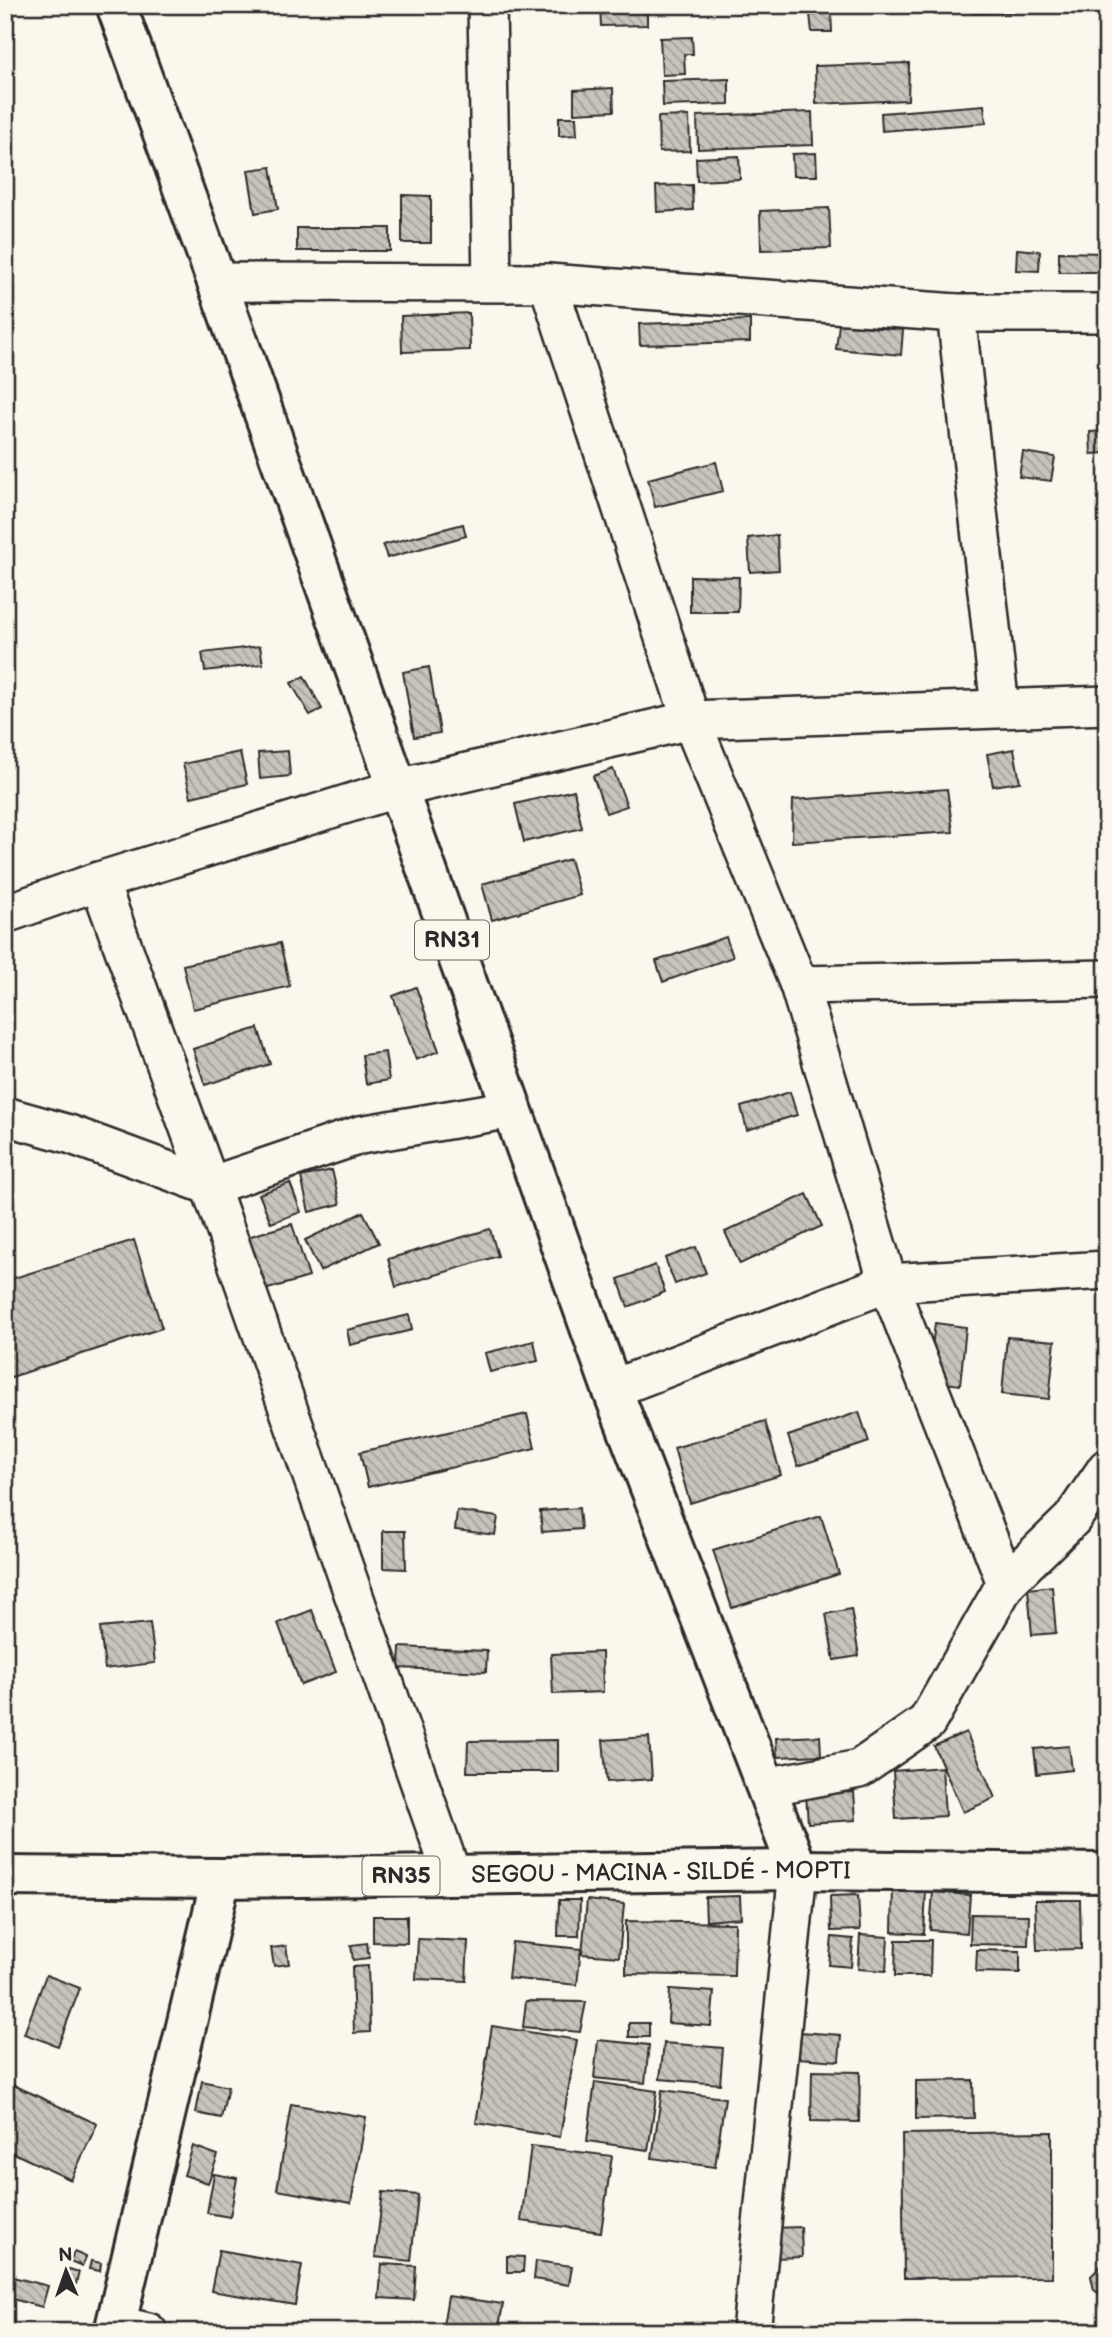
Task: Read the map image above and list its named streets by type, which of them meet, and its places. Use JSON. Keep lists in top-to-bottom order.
{
  "streets": {
    "main road": ["RN31", "SEGOU - MACINA - SILDÉ - MOPTI", "RN35"]
  },
  "crossings": [
    ["RN31", "SEGOU - MACINA - SILDÉ - MOPTI"]
  ],
  "north": "top"
}
